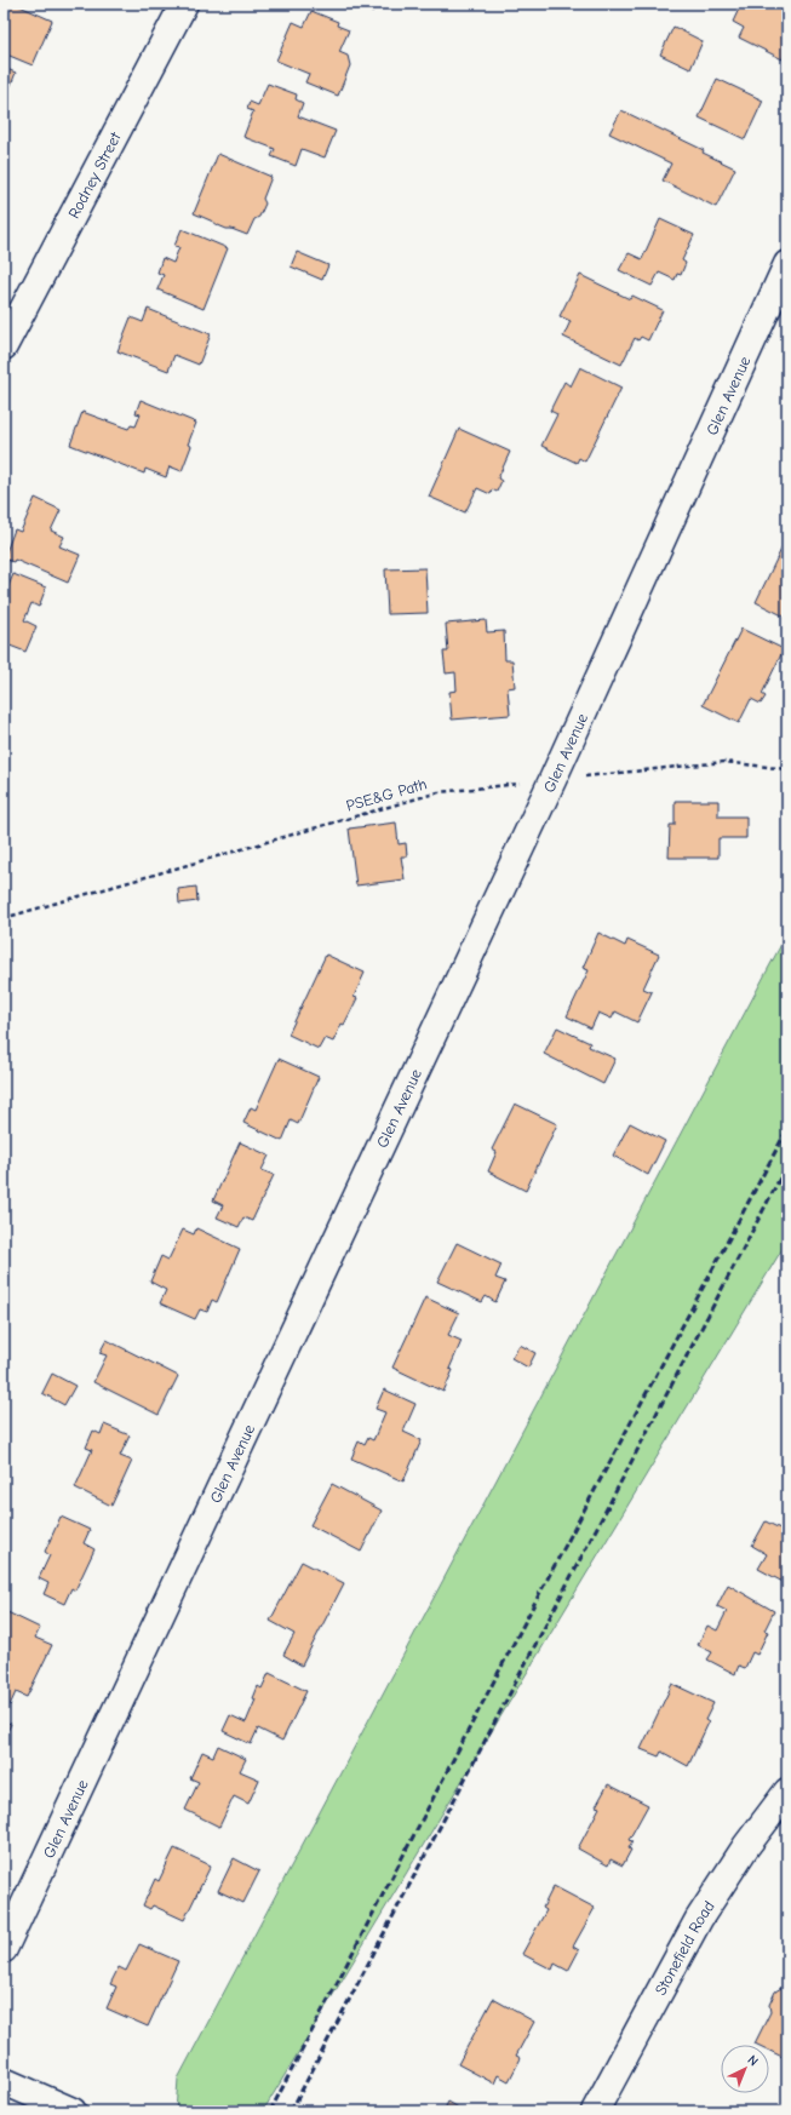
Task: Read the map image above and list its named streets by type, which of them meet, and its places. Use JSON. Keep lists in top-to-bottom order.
{
  "streets": {
    "street": ["Rodney Street", "Glen Avenue", "Stonefield Road"],
    "path": ["PSE&G Path"]
  },
  "crossings": [
    ["Glen Avenue", "PSE&G Path"]
  ],
  "north": "top right"
}
